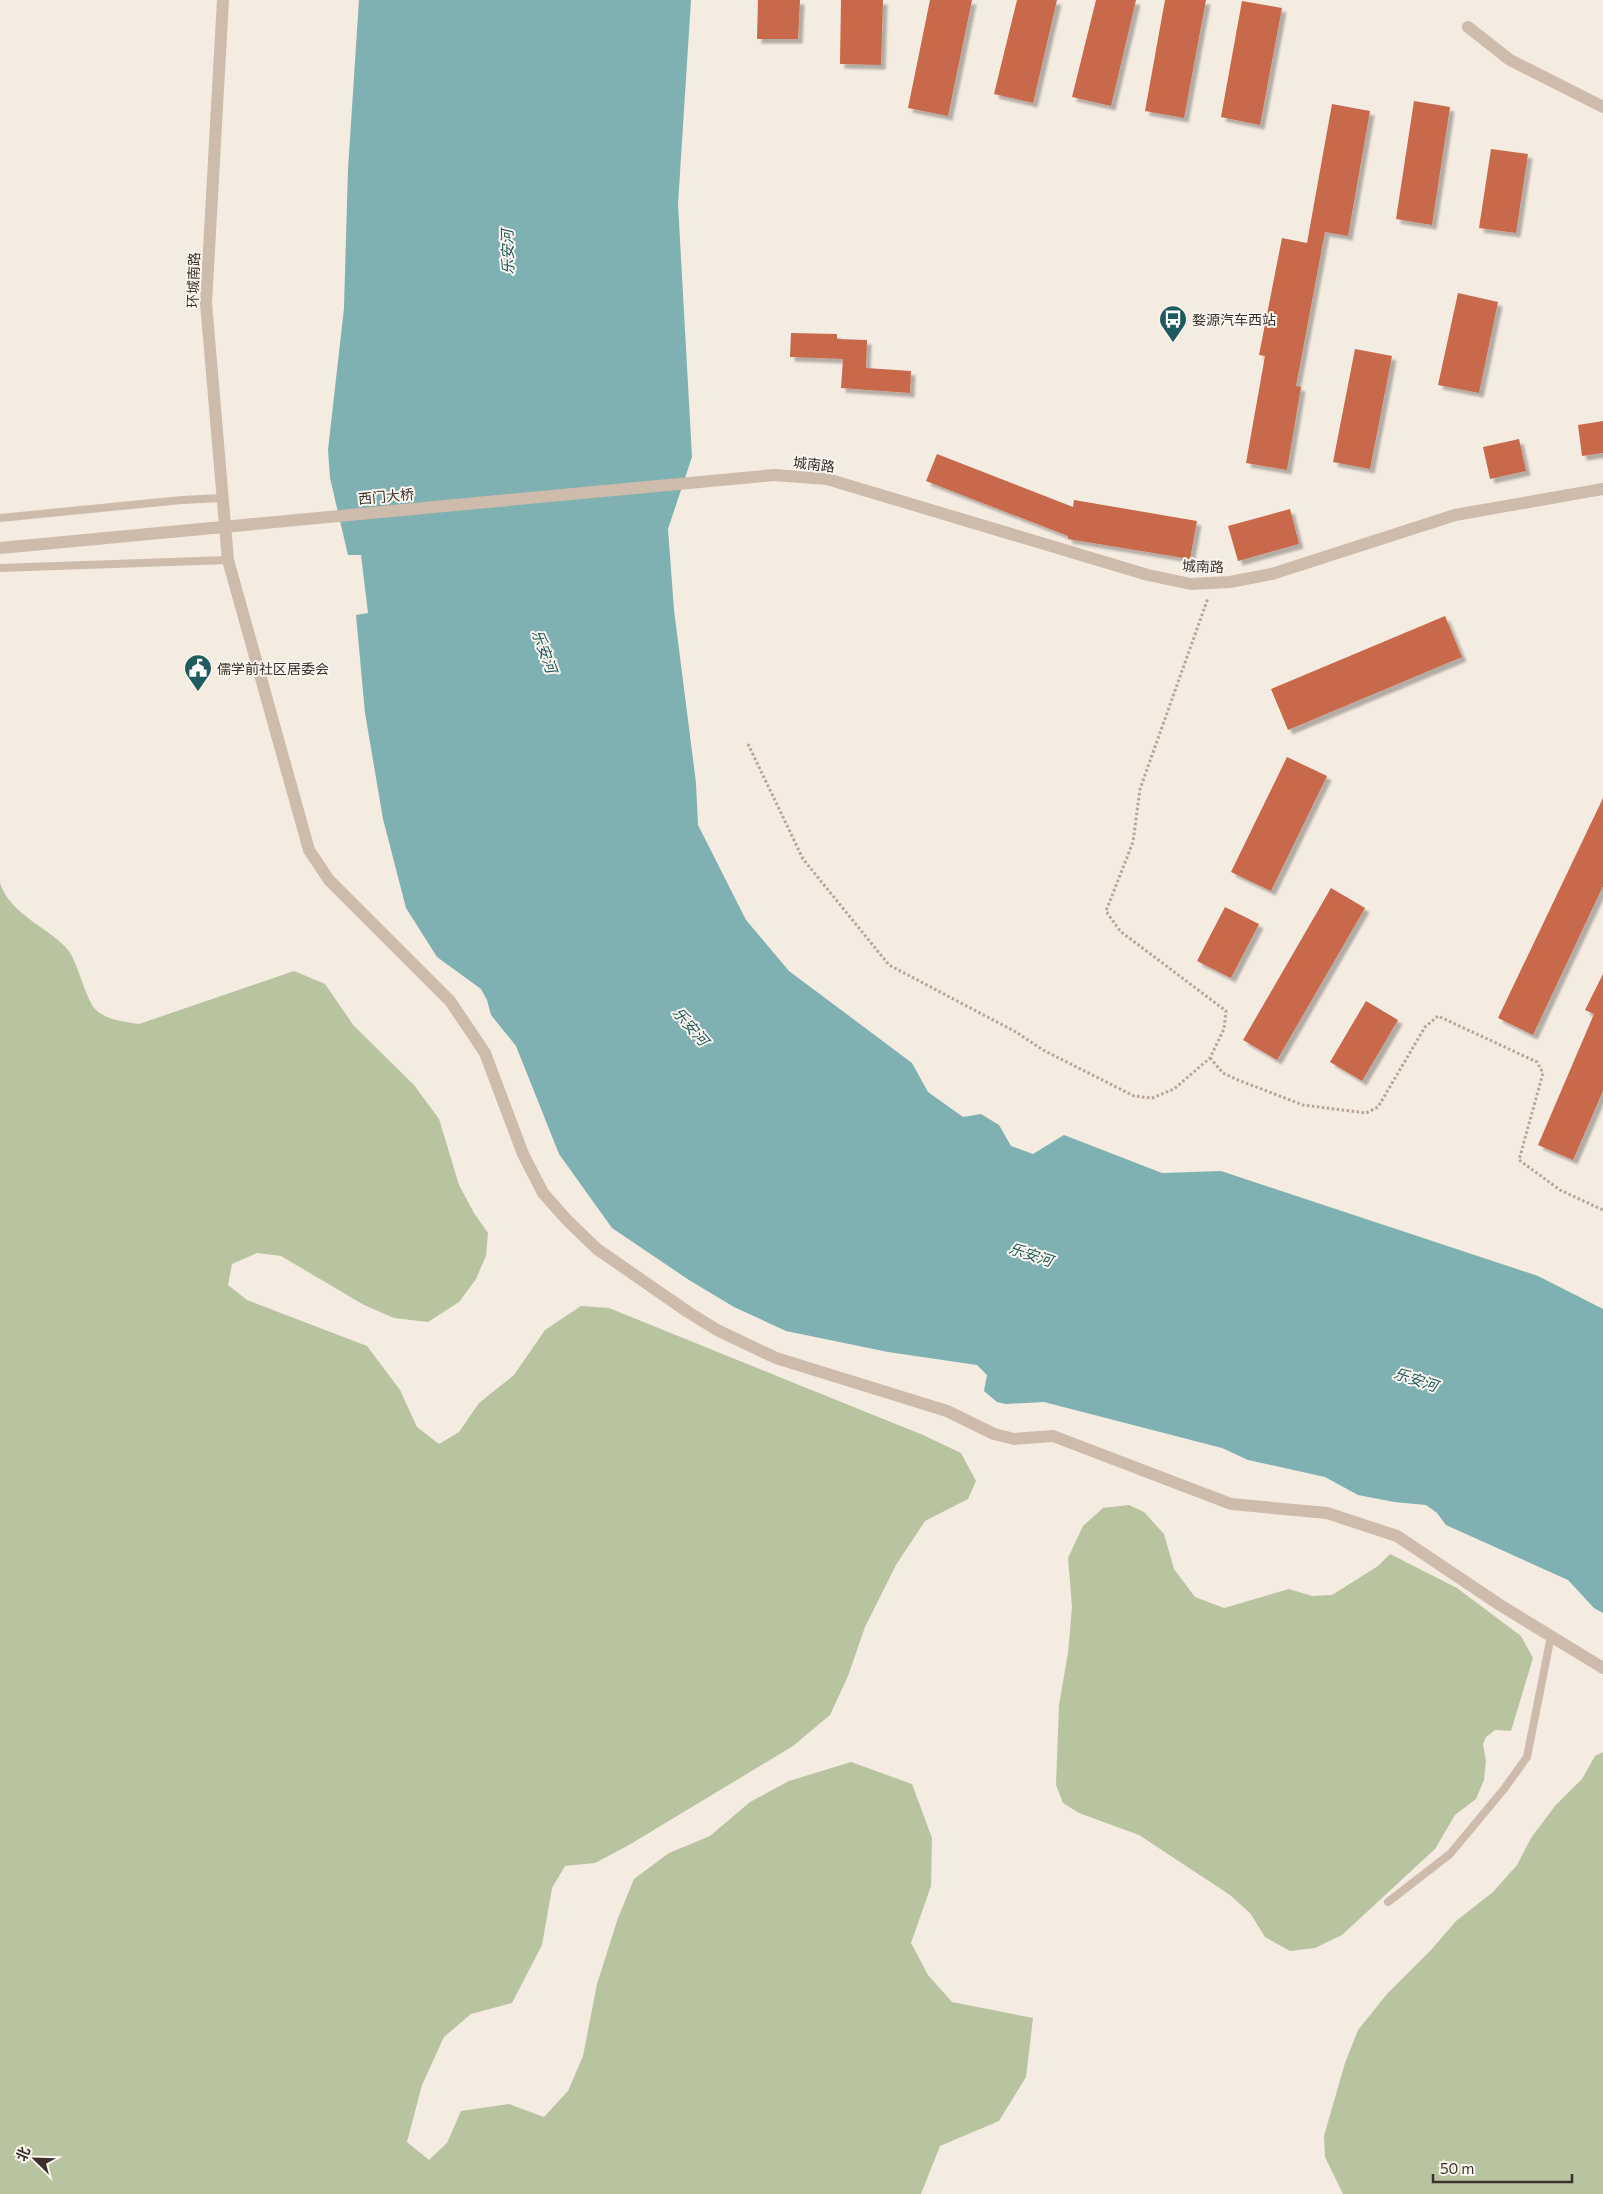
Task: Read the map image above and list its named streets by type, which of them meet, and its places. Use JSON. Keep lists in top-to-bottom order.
{
  "streets": {
    "street": ["环城南路", "城南路", "西门大桥"]
  },
  "crossings": [
    ["城南路", "西门大桥"]
  ],
  "water": ["乐安河"],
  "places": {
    "bus stop": ["婺源汽车西站"],
    "public building": ["儒学前社区居委会"]
  },
  "scale_bar": "50 m",
  "north": "top left"
}
